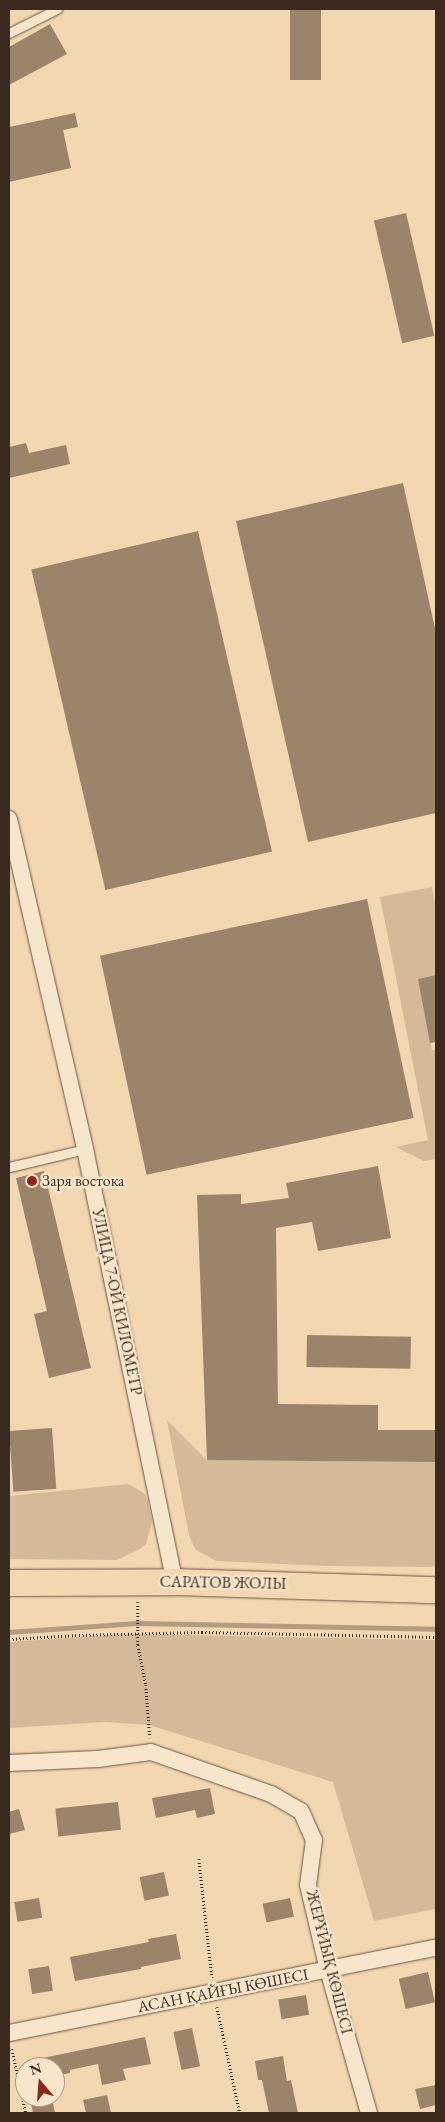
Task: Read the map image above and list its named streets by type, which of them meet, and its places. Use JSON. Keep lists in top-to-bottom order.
{
  "streets": {
    "main road": ["САРАТОВ ЖОЛЫ"],
    "street": ["УЛИЦА 7-ОЙ КИЛОМЕТР", "ЖЕРҰЙЫҚ КӨШЕСІ", "АСАН ҚАЙҒЫ КӨШЕСІ"]
  },
  "crossings": [
    ["УЛИЦА 7-ОЙ КИЛОМЕТР", "САРАТОВ ЖОЛЫ"],
    ["ЖЕРҰЙЫҚ КӨШЕСІ", "АСАН ҚАЙҒЫ КӨШЕСІ"]
  ],
  "places": ["Заря востока"],
  "north": "top"
}
